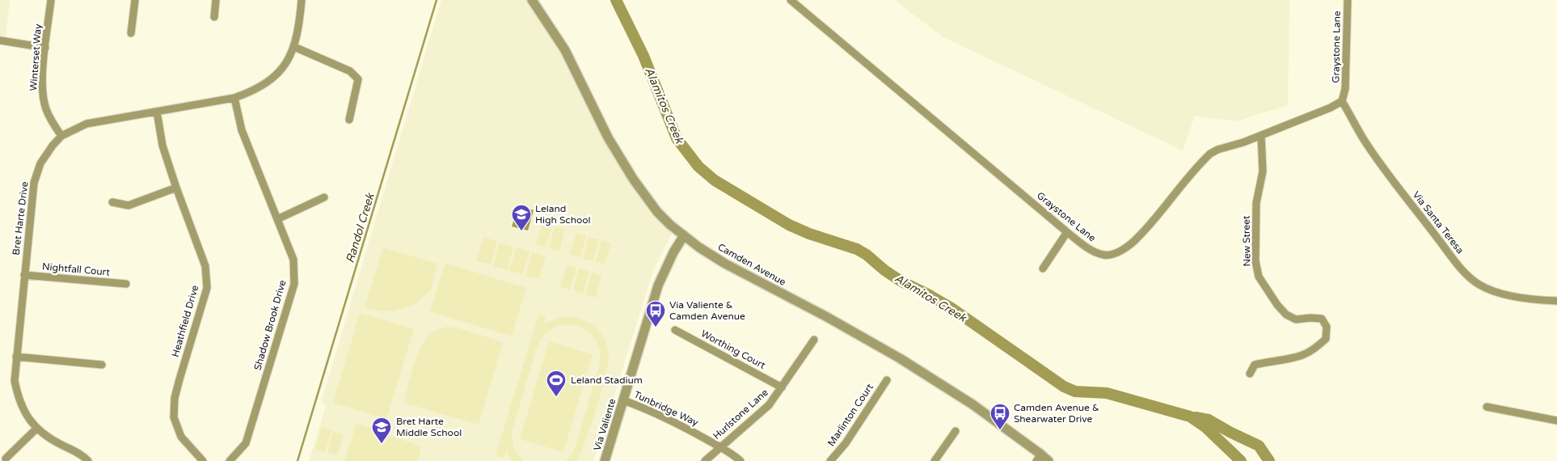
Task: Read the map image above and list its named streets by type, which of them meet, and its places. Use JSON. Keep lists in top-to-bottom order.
{
  "streets": {
    "street": [
      "Graystone Lane",
      "Winterset Way",
      "Bret Harte Drive",
      "Via Santa Teresa",
      "New Street",
      "Camden Avenue",
      "Nightfall Court",
      "Heathfield Drive",
      "Shadow Brook Drive",
      "Worthing Court",
      "Tunbridge Way",
      "Hurlstone Lane",
      "Marlinton Court",
      "Via Valiente"
    ]
  },
  "crossings": [
    ["Graystone Lane", "Via Santa Teresa"],
    ["Graystone Lane", "New Street"],
    ["Winterset Way", "Bret Harte Drive"],
    ["Bret Harte Drive", "Nightfall Court"],
    ["Bret Harte Drive", "Heathfield Drive"],
    ["Bret Harte Drive", "Shadow Brook Drive"],
    ["Camden Avenue", "Via Valiente"],
    ["Worthing Court", "Hurlstone Lane"],
    ["Tunbridge Way", "Hurlstone Lane"],
    ["Tunbridge Way", "Via Valiente"]
  ],
  "water": ["Alamitos Creek", "Randol Creek"],
  "places": {
    "school or university": ["Leland High School", "Bret Harte Middle School"],
    "bus stop": ["Via Valiente & Camden Avenue", "Camden Avenue & Shearwater Drive"],
    "sports": ["Leland Stadium"]
  }
}
